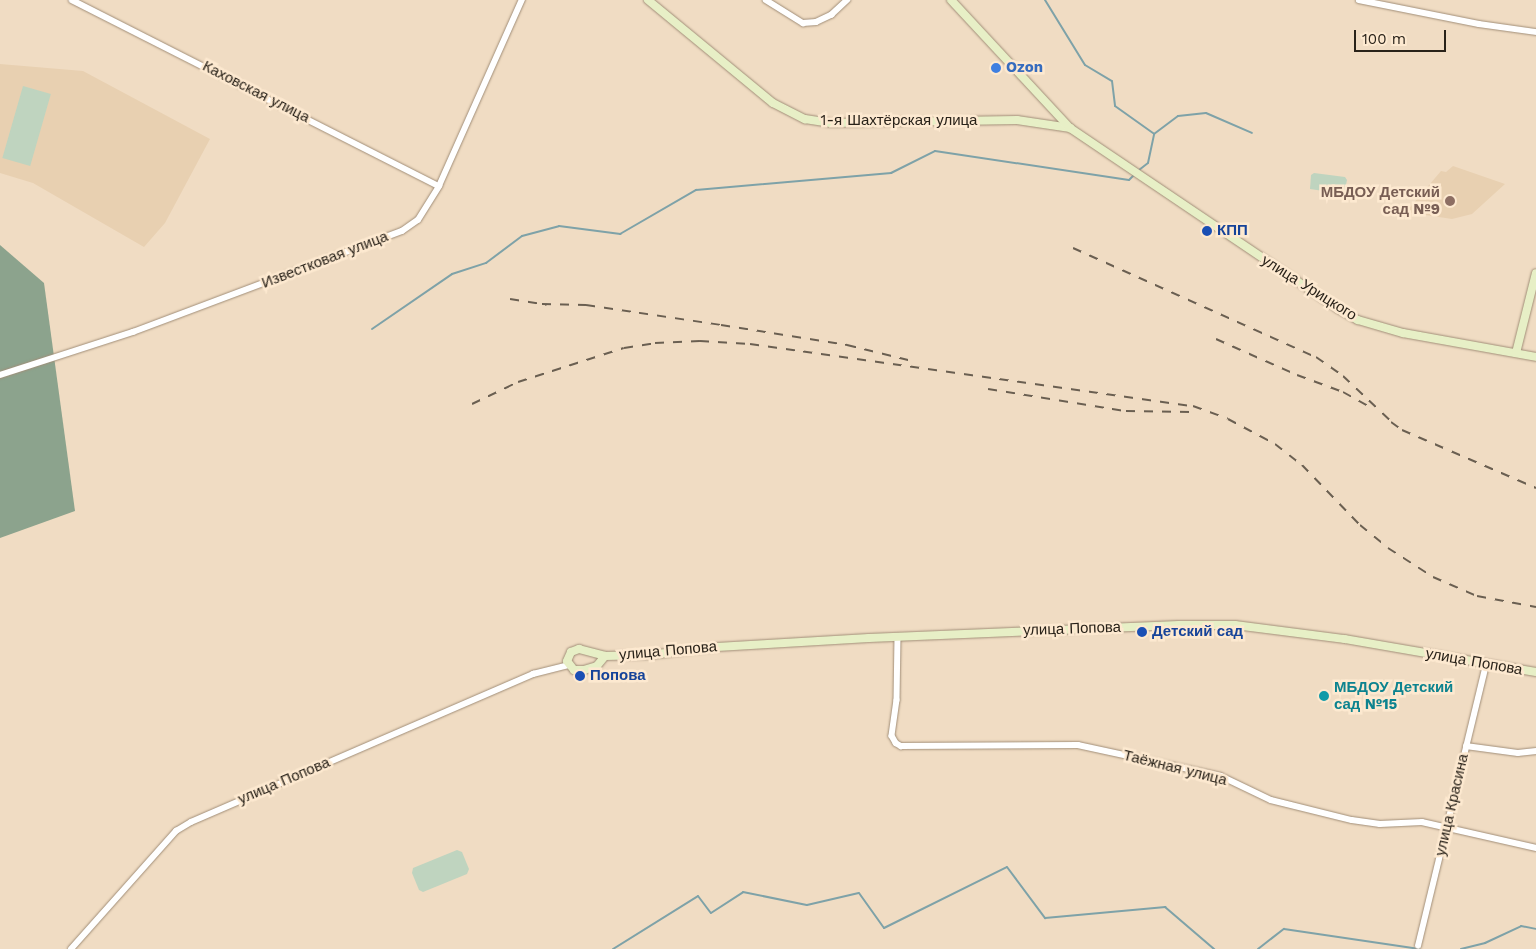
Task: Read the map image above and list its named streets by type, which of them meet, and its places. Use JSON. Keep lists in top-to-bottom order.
{
  "streets": {
    "street": [
      "Каховская улица",
      "1-я Шахтёрская улица",
      "Известковая улица",
      "улица Урицкого",
      "улица Попова",
      "Таёжная улица",
      "улица Красина"
    ]
  },
  "crossings": [
    ["Каховская улица", "Известковая улица"],
    ["1-я Шахтёрская улица", "улица Урицкого"],
    ["улица Попова", "Таёжная улица"],
    ["улица Попова", "улица Красина"],
    ["Таёжная улица", "улица Красина"]
  ],
  "places": [
    "Ozon",
    "МБДОУ Детский сад №9",
    "КПП",
    "Детский сад",
    "Попова",
    "МБДОУ Детский сад №15"
  ],
  "scale_bar": "100 m"
}
